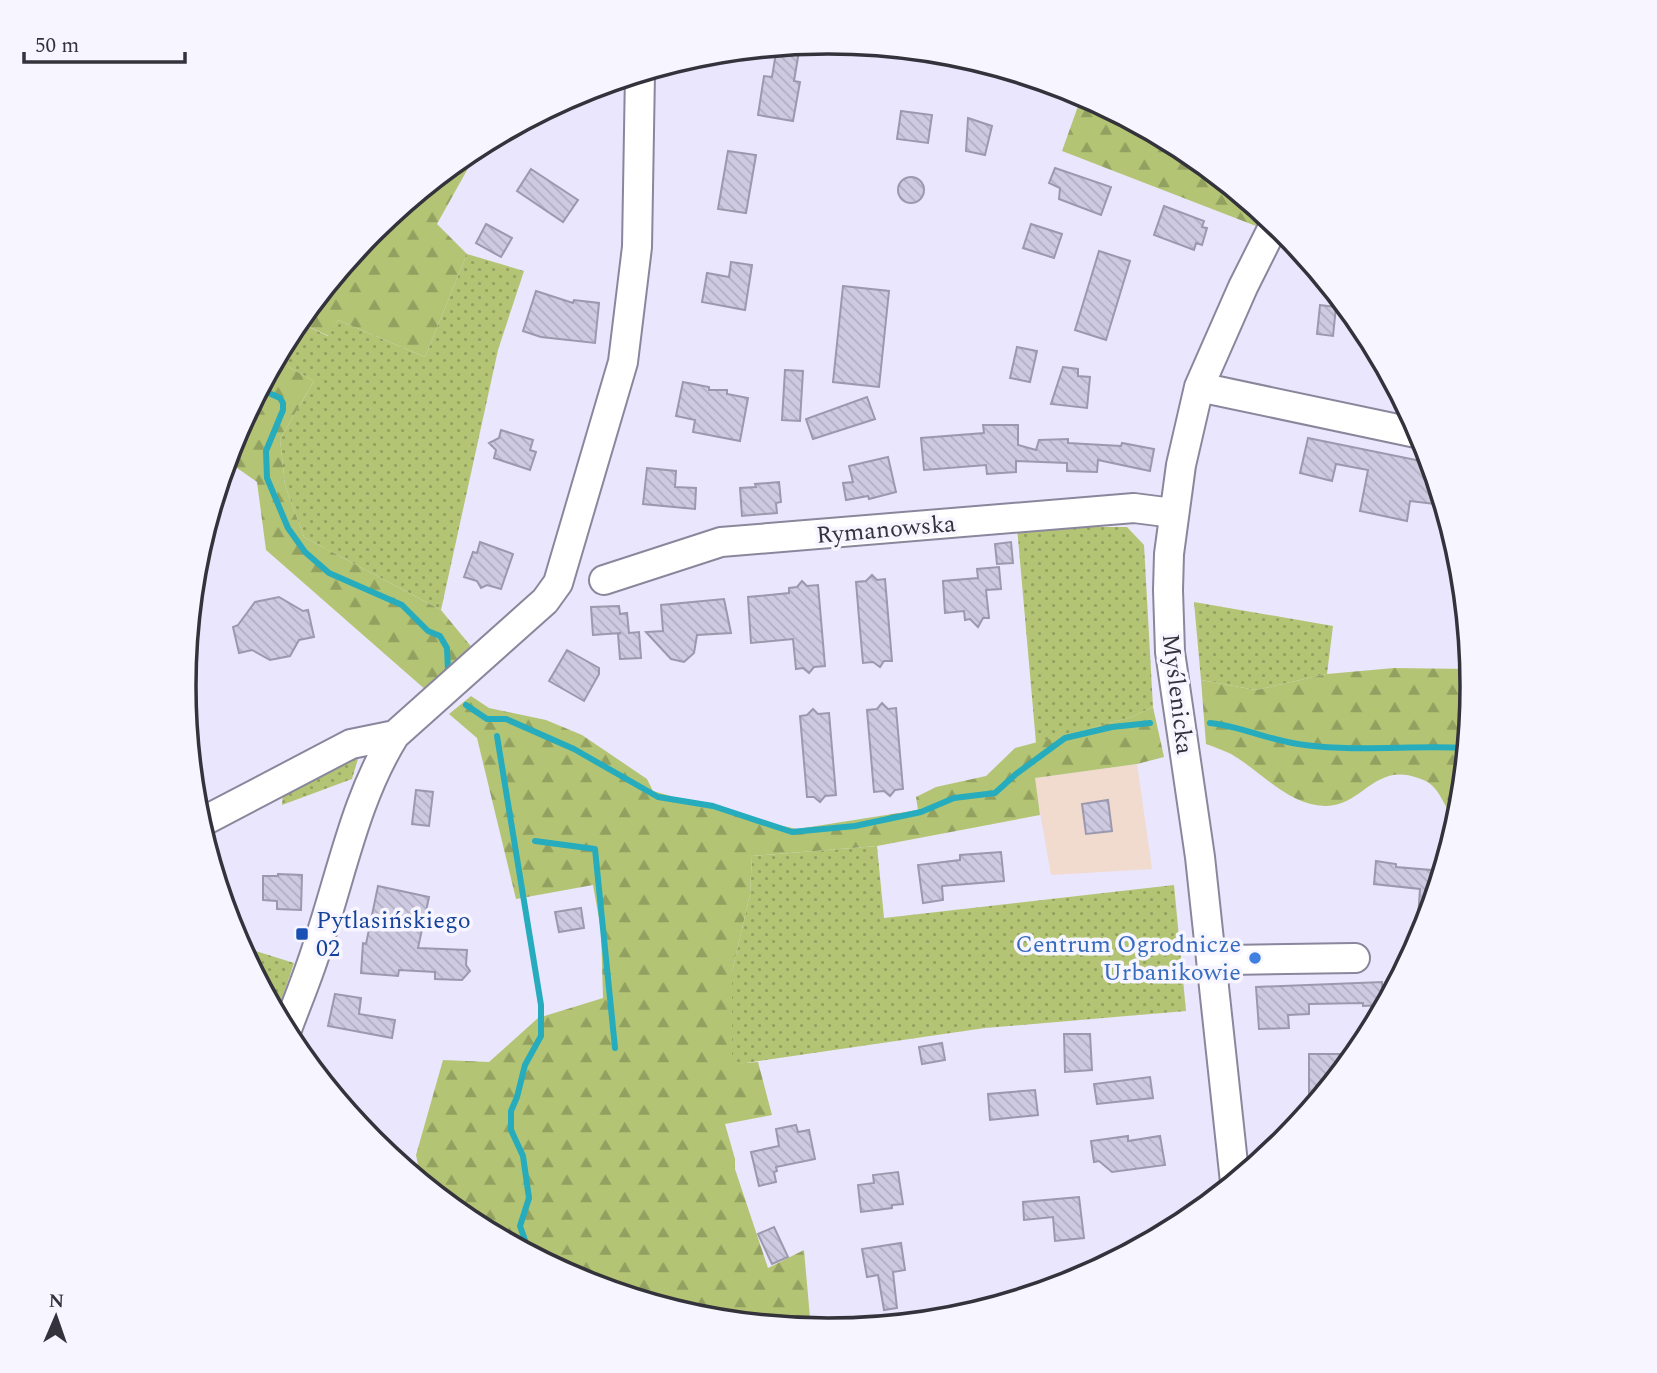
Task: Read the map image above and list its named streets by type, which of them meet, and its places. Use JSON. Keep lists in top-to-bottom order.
{
  "streets": {
    "street": ["Rymanowska", "Myślenicka"]
  },
  "crossings": [
    ["Rymanowska", "Myślenicka"]
  ],
  "places": {
    "transit": ["Pytlasińskiego 02"],
    "other": ["Centrum Ogrodnicze Urbanikowie"]
  },
  "scale_bar": "50 m",
  "north": "top"
}
